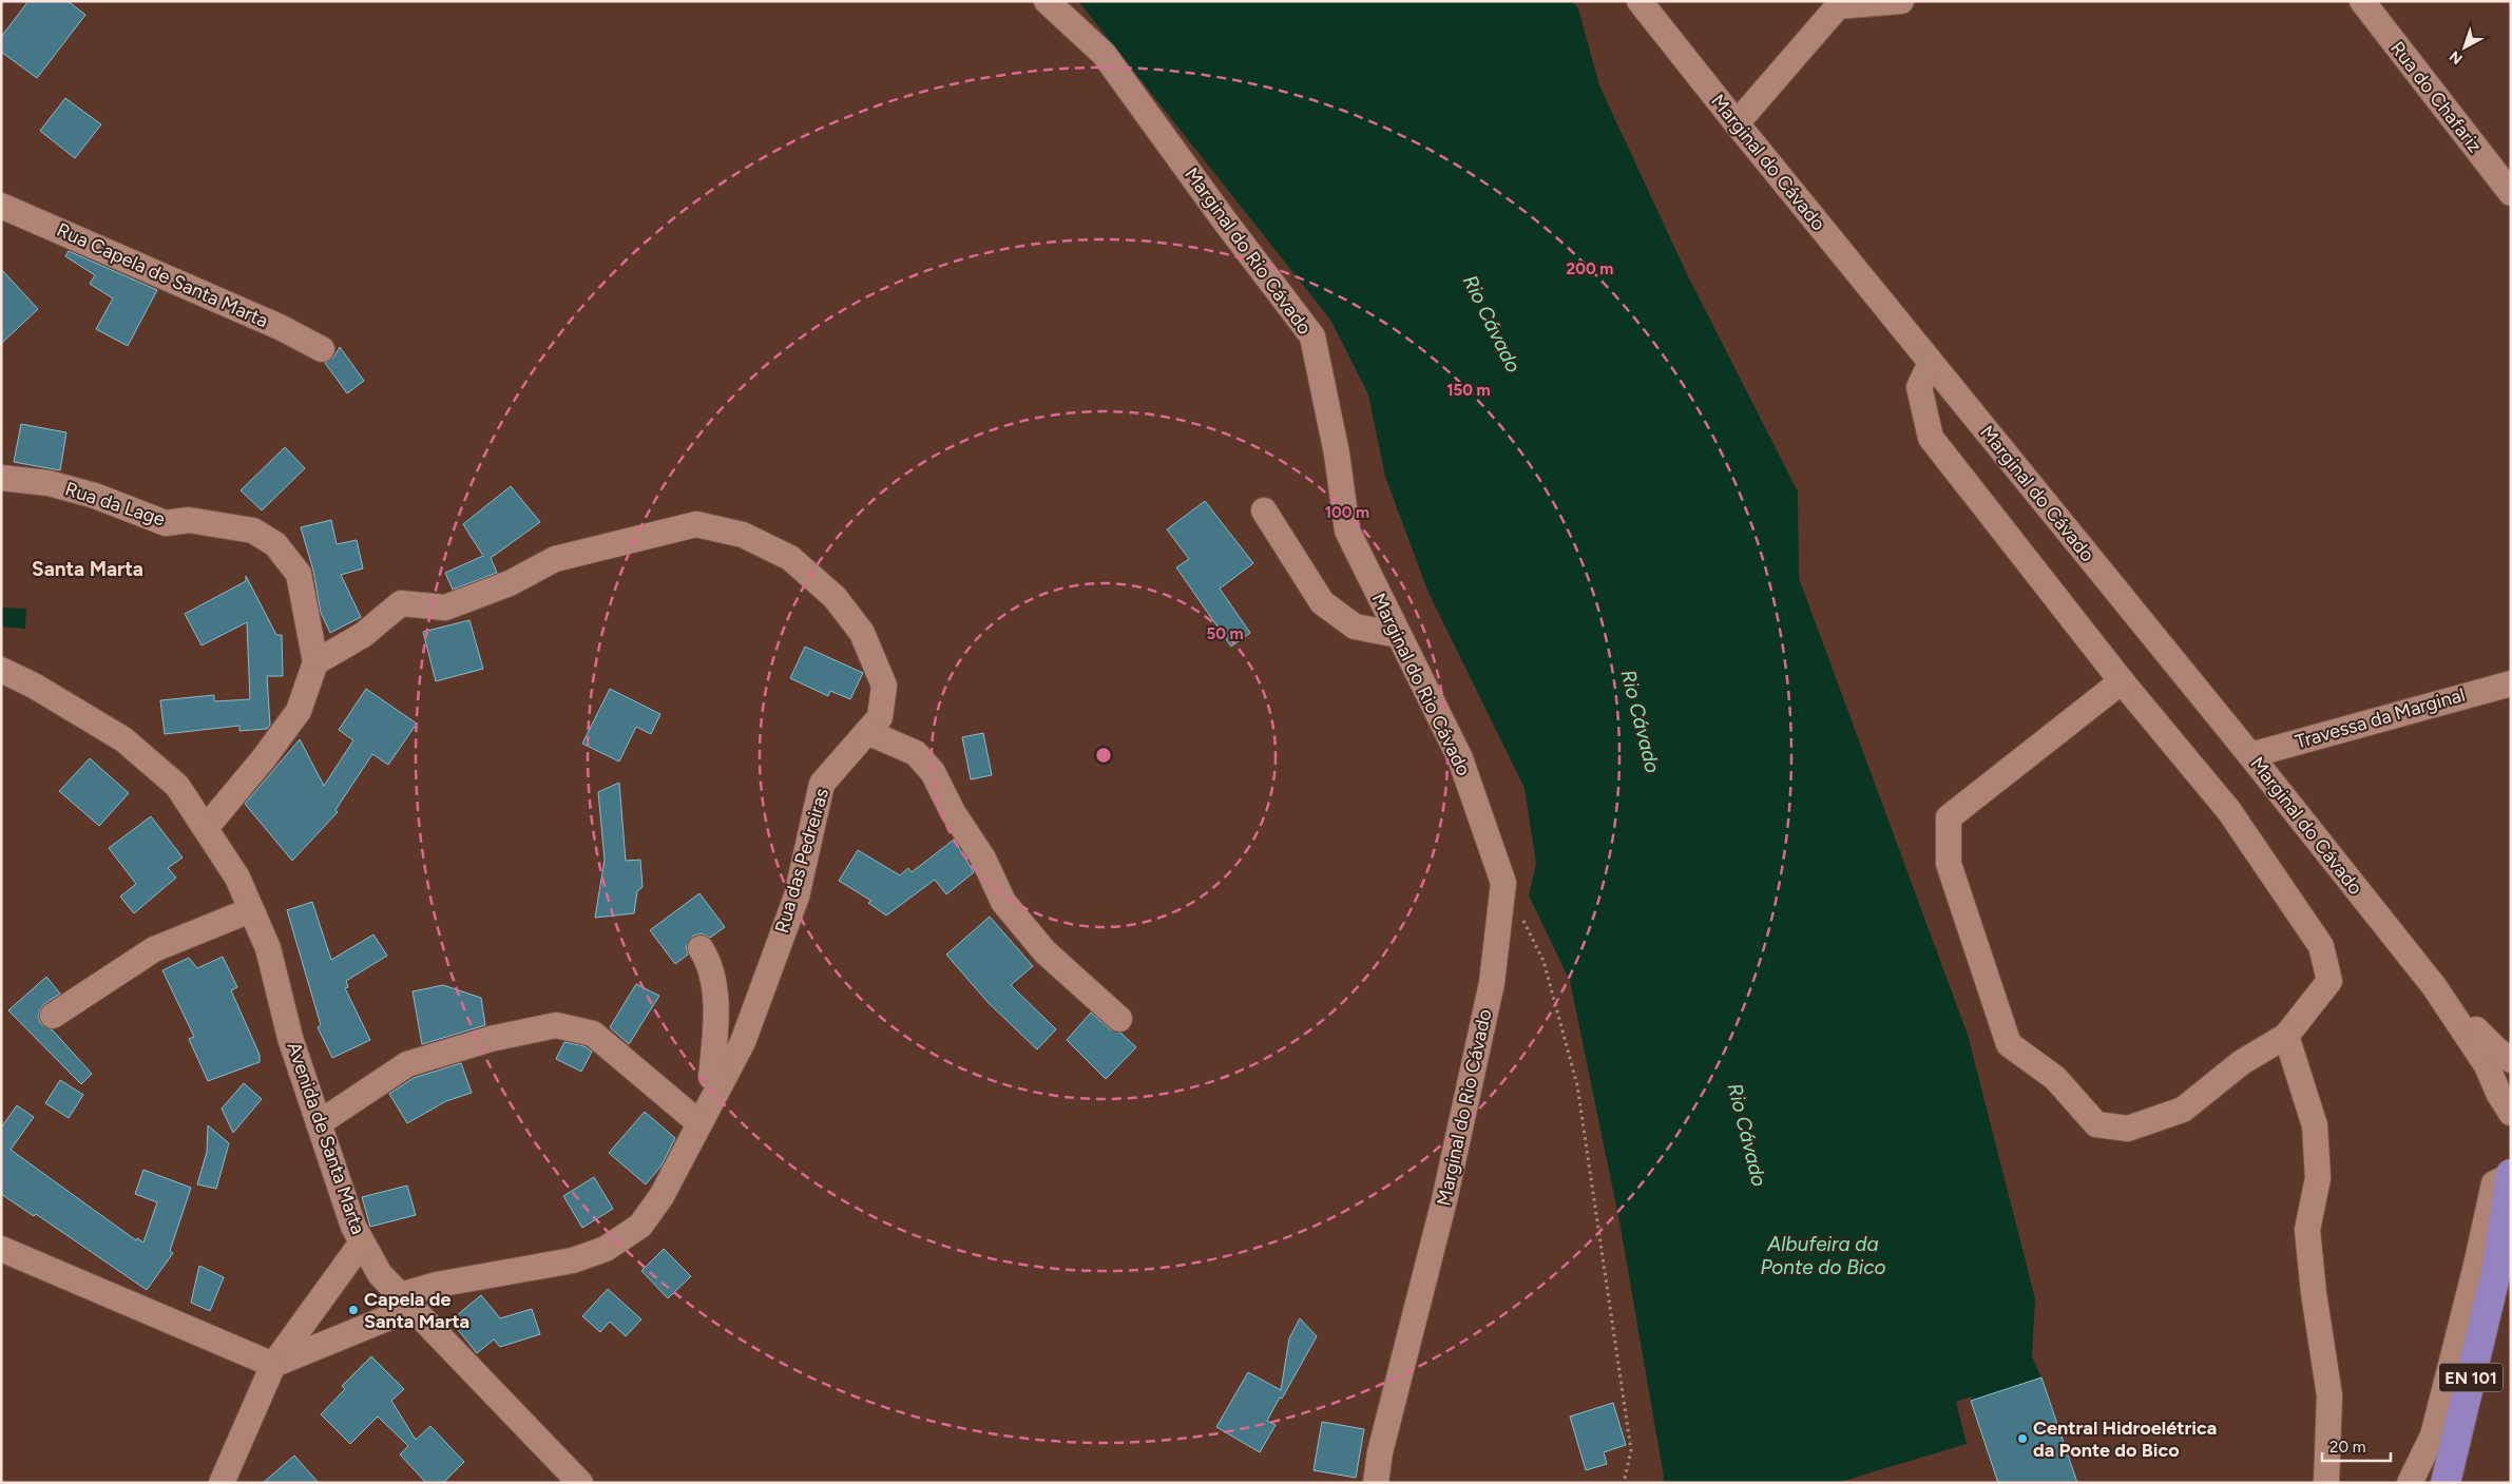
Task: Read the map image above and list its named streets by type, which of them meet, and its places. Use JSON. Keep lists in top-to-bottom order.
{
  "streets": {
    "main road": ["EN 101"],
    "street": [
      "Rua do Chafariz",
      "Marginal do Cávado",
      "Marginal do Rio Cávado",
      "Rua Capela de Santa Marta",
      "Rua da Lage",
      "Travessa da Marginal",
      "Rua das Pedreiras",
      "Avenida de Santa Marta"
    ]
  },
  "crossings": [
    ["Marginal do Cávado", "Travessa da Marginal"],
    ["Rua da Lage", "Rua das Pedreiras"],
    ["Rua da Lage", "Avenida de Santa Marta"],
    ["Rua das Pedreiras", "Avenida de Santa Marta"]
  ],
  "districts": ["Santa Marta"],
  "water": ["Rio Cávado", "Albufeira da Ponte do Bico"],
  "places": ["Capela de Santa Marta", "Central Hidroelétrica da Ponte do Bico"],
  "scale_bar": "20 m",
  "north": "bottom left",
  "rings": [
    "200 m",
    "150 m",
    "100 m",
    "50 m"
  ]
}
